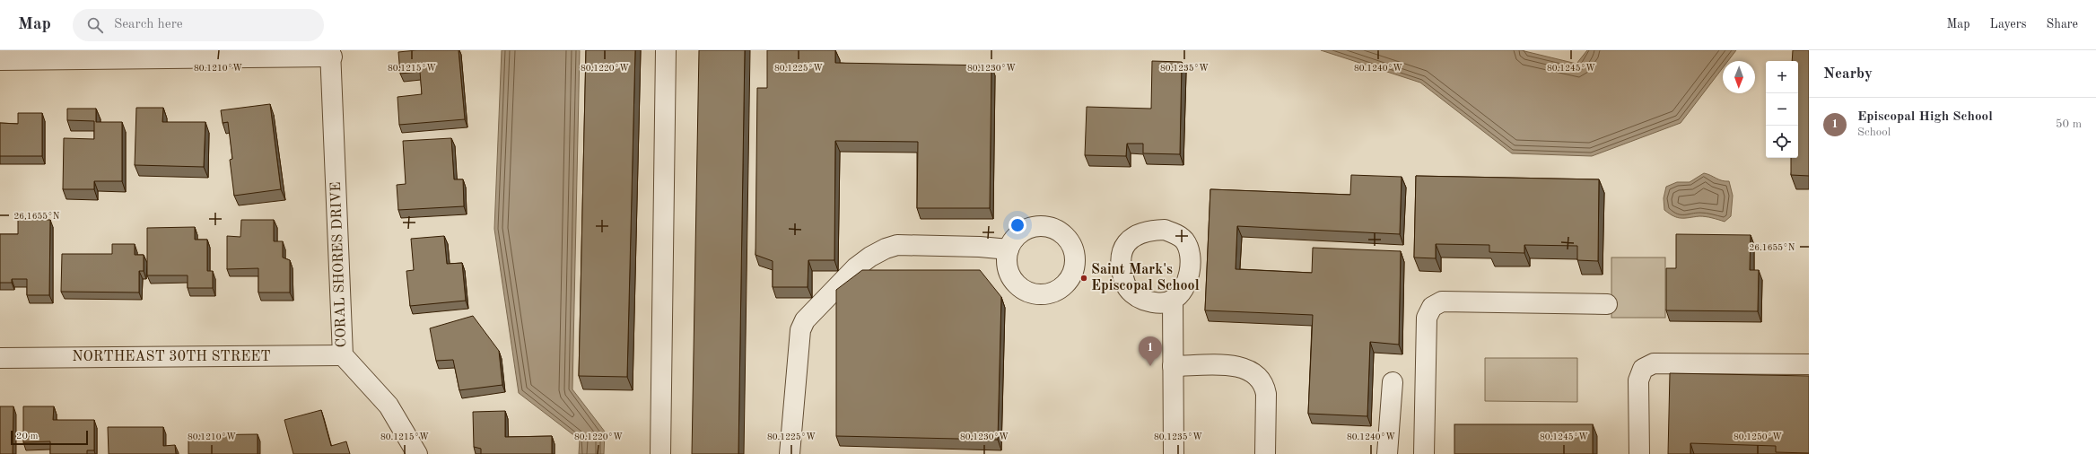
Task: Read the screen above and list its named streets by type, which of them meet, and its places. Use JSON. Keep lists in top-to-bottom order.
{
  "streets": {
    "street": ["CORAL SHORES DRIVE", "NORTHEAST 30TH STREET"]
  },
  "crossings": [
    ["CORAL SHORES DRIVE", "NORTHEAST 30TH STREET"]
  ],
  "places": ["Saint Mark's Episcopal School"],
  "scale_bar": "20 m",
  "north": "bottom",
  "page": {
    "header": "Map",
    "search": "Search here",
    "nav": ["Map", "Layers", "Share"],
    "heading": "Nearby",
    "map_buttons": ["+", "−"],
    "list": [
      {
        "mark": "1",
        "name": "Episcopal High School",
        "note": "School",
        "value": "50 m"
      }
    ],
    "pins": "1",
    "scale": "20 m"
  },
  "coordinates": [
    "80.1210°W",
    "80.1215°W",
    "80.1220°W",
    "80.1225°W",
    "80.1230°W",
    "80.1235°W",
    "80.1240°W",
    "80.1245°W",
    "26.1655°N",
    "80.1250°W"
  ]
}
